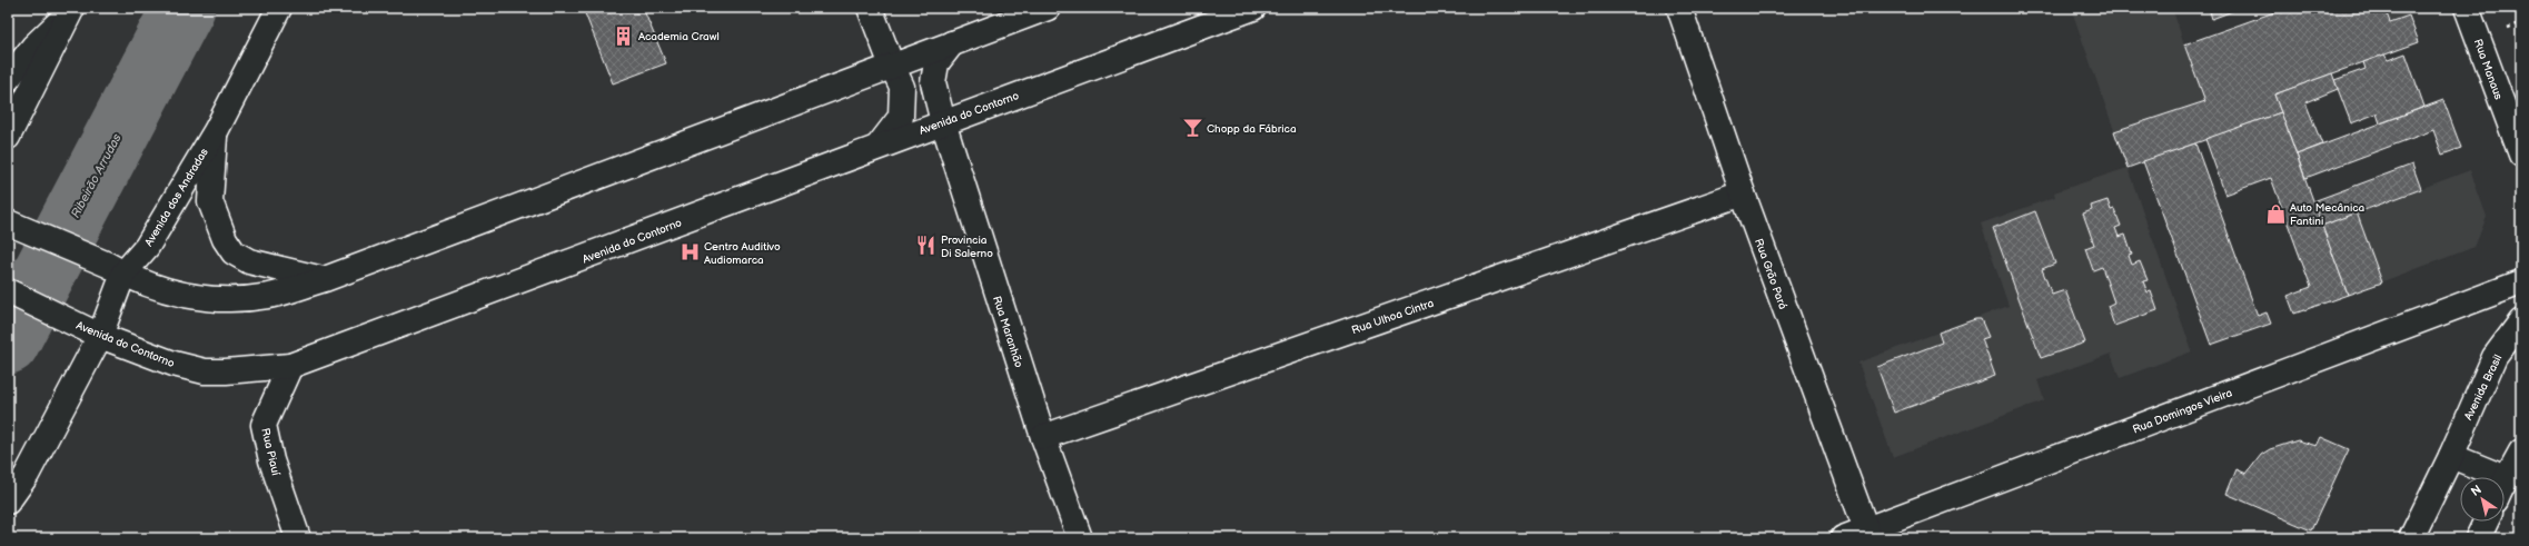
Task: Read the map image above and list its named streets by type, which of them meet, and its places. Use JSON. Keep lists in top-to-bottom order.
{
  "streets": {
    "main road": [
      "Rua Manaus",
      "Avenida do Contorno",
      "Avenida dos Andradas",
      "Rua Grão Pará",
      "Rua Ulhoa Cintra",
      "Rua Maranhão",
      "Avenida Brasil",
      "Rua Domingos Vieira",
      "Rua Piauí"
    ]
  },
  "crossings": [
    ["Avenida do Contorno", "Avenida dos Andradas"],
    ["Avenida do Contorno", "Rua Maranhão"],
    ["Avenida do Contorno", "Rua Piauí"],
    ["Rua Grão Pará", "Rua Ulhoa Cintra"],
    ["Rua Grão Pará", "Rua Domingos Vieira"],
    ["Rua Ulhoa Cintra", "Rua Maranhão"]
  ],
  "water": ["Ribeirão Arrudas"],
  "places": {
    "building": ["Academia Crawl"],
    "bar": ["Chopp da Fábrica"],
    "shop": ["Auto Mecânica Fantini"],
    "restaurant": ["Provincia Di Salerno"],
    "hospital": ["Centro Auditivo Audiomarca"]
  },
  "north": "top left"
}
